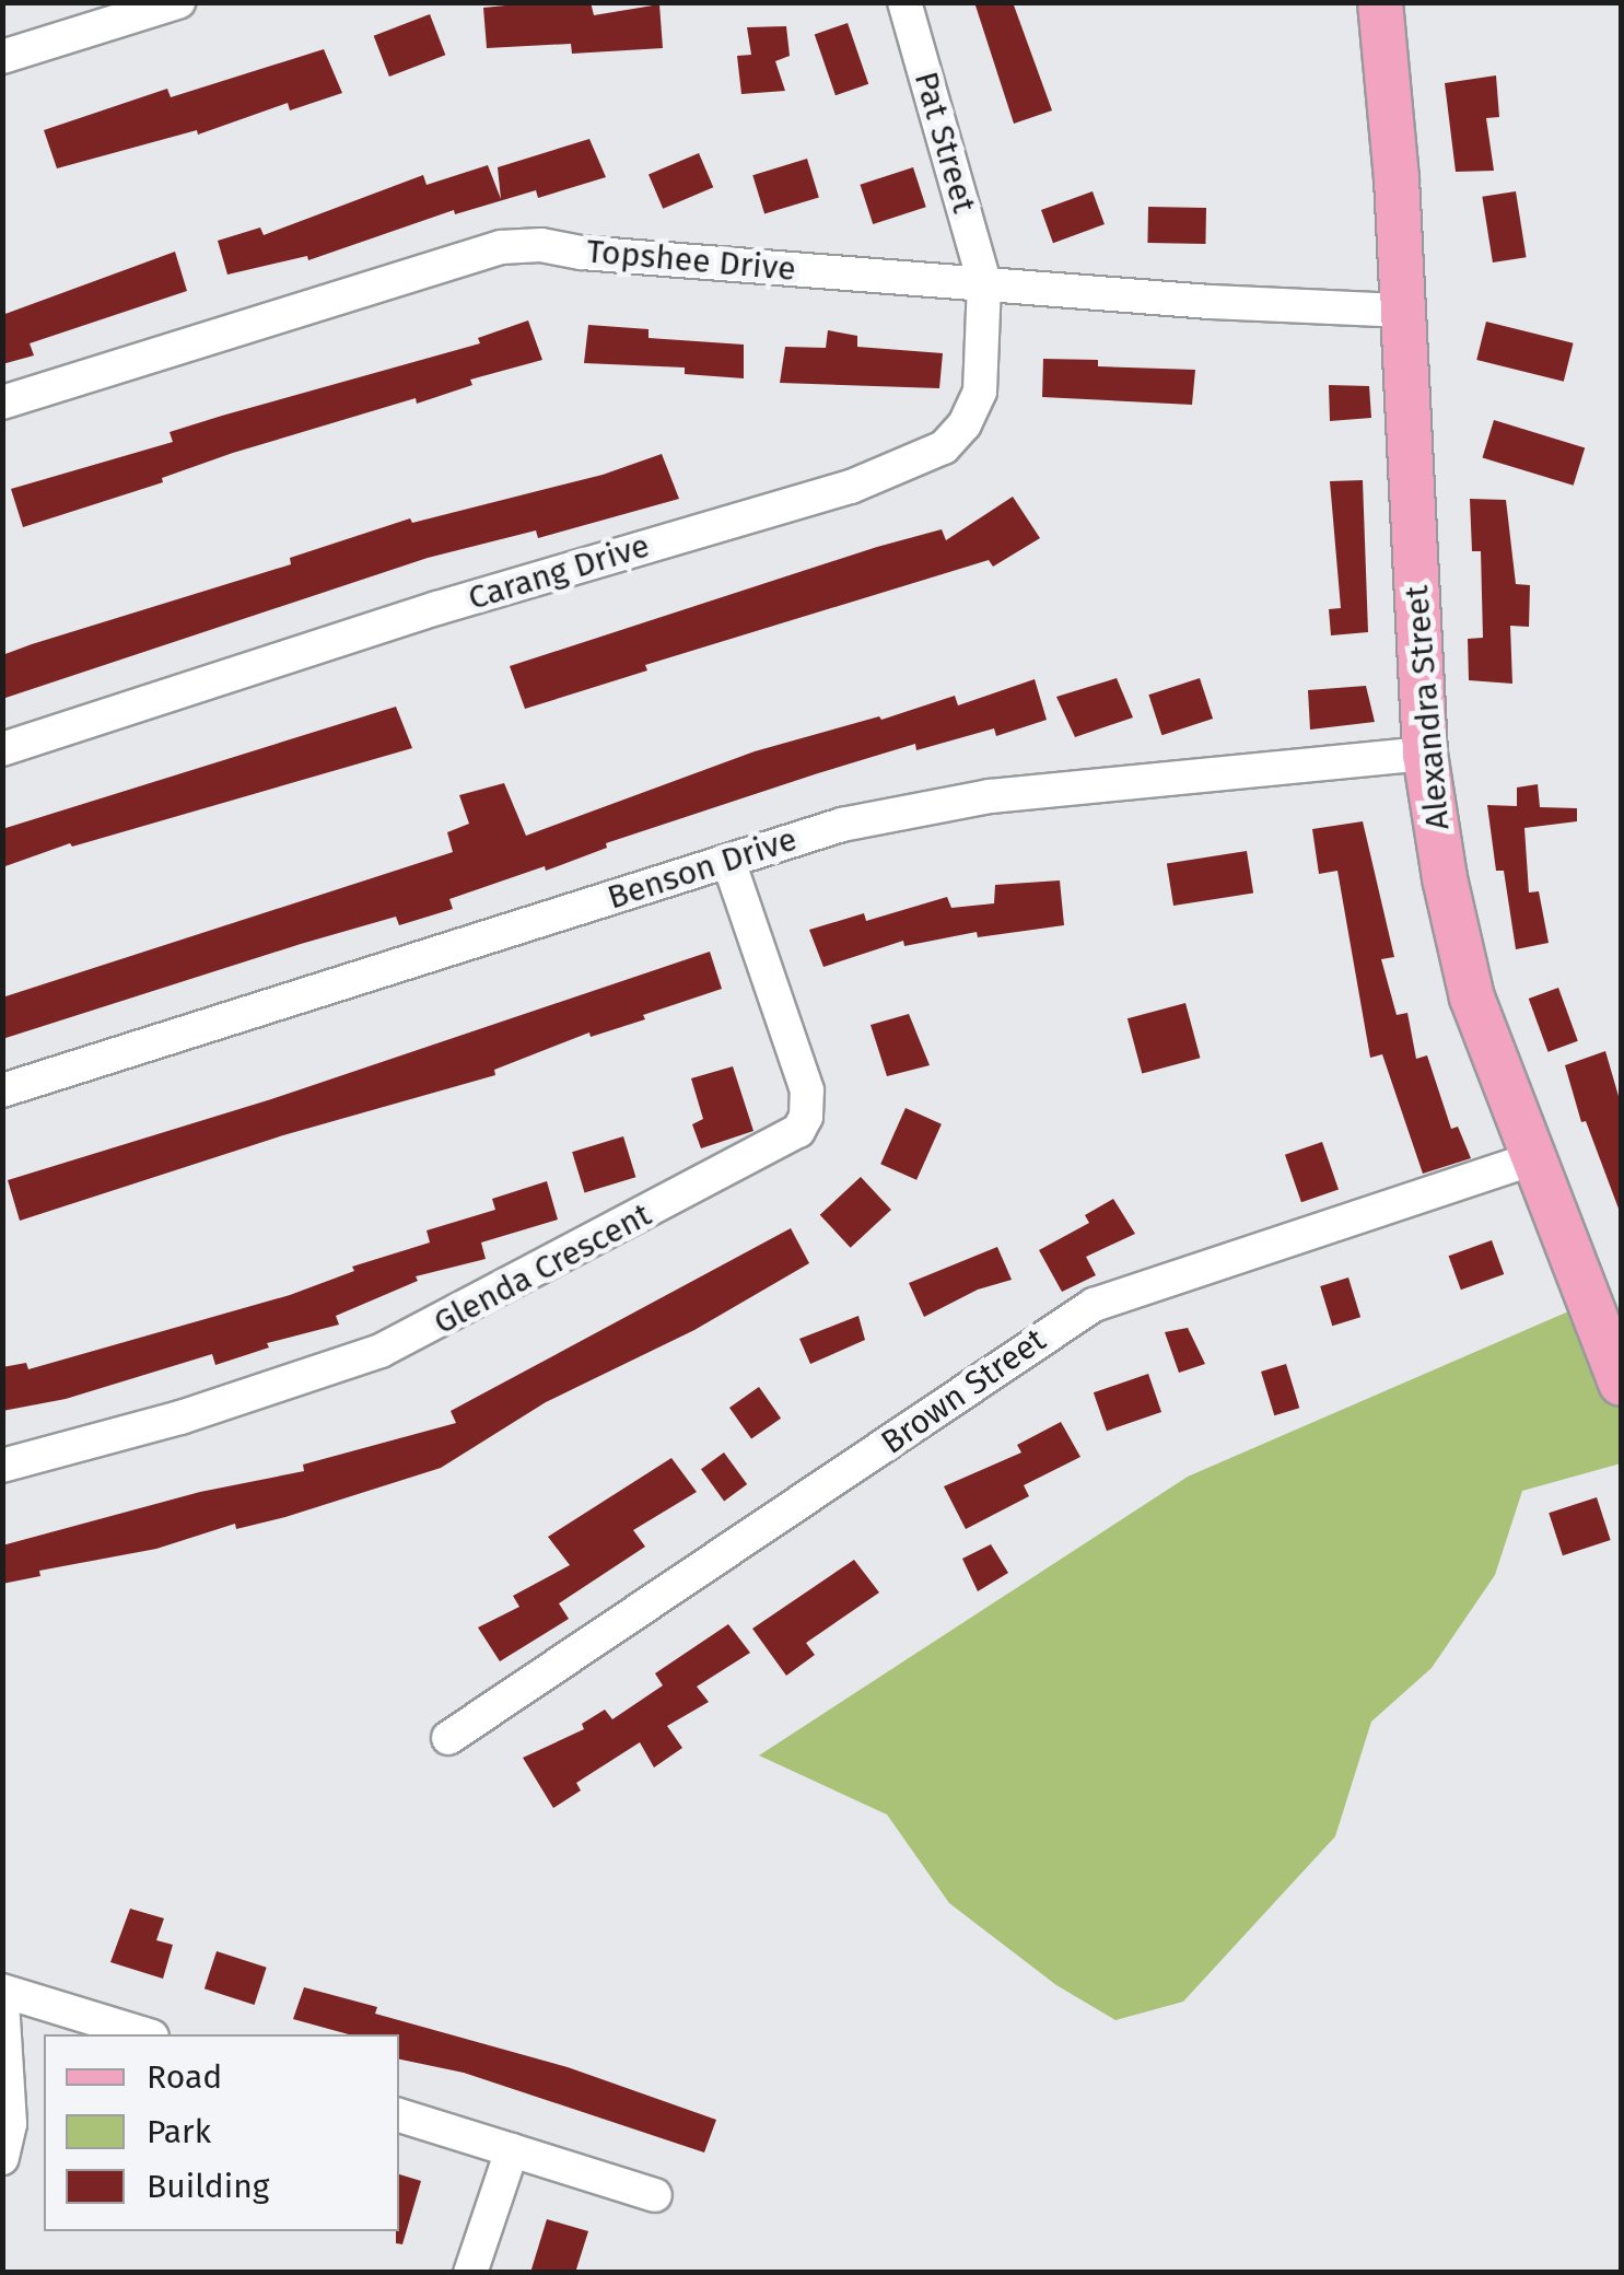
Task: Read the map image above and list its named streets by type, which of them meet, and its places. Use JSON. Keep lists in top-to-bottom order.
{
  "streets": {
    "main road": ["Alexandra Street"],
    "street": [
      "Pat Street",
      "Topshee Drive",
      "Carang Drive",
      "Benson Drive",
      "Glenda Crescent",
      "Brown Street"
    ]
  },
  "crossings": [
    ["Pat Street", "Topshee Drive"],
    ["Pat Street", "Carang Drive"],
    ["Topshee Drive", "Carang Drive"],
    ["Topshee Drive", "Alexandra Street"],
    ["Alexandra Street", "Benson Drive"],
    ["Alexandra Street", "Brown Street"],
    ["Benson Drive", "Glenda Crescent"]
  ],
  "legend": ["Road", "Park", "Building"]
}
